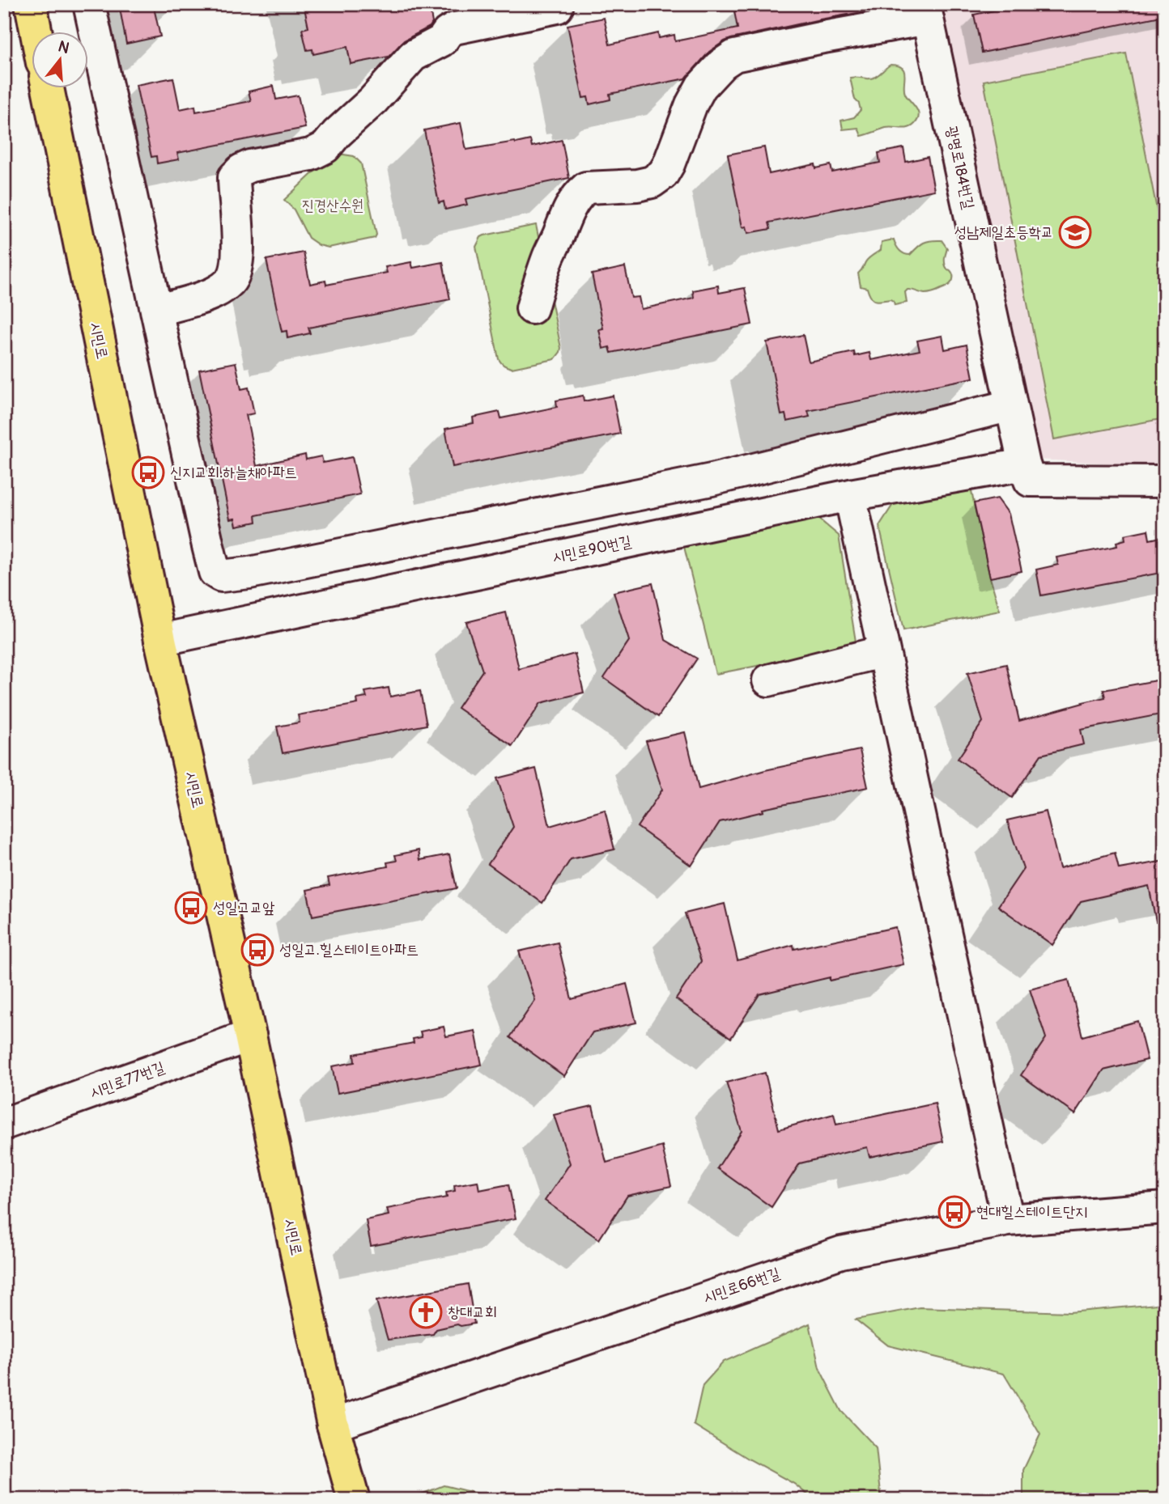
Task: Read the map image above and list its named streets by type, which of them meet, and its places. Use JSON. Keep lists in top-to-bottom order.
{
  "streets": {
    "main road": ["시민로"],
    "street": [
      "광명로184번길",
      "시민로90번길",
      "시민로77번길",
      "시민로66번길"
    ]
  },
  "crossings": [
    ["광명로184번길", "시민로90번길"],
    ["시민로", "시민로90번길"],
    ["시민로", "시민로77번길"],
    ["시민로", "시민로66번길"]
  ],
  "parks": ["진경산수원"],
  "places": {
    "school or university": ["성남제일초등학교"],
    "bus stop": [
      "신지교회.하늘채아파트",
      "성일고교앞",
      "성일고.힐스테이트아파트",
      "현대힐스테이트단지"
    ],
    "church": ["창대교회"]
  },
  "north": "top"
}
